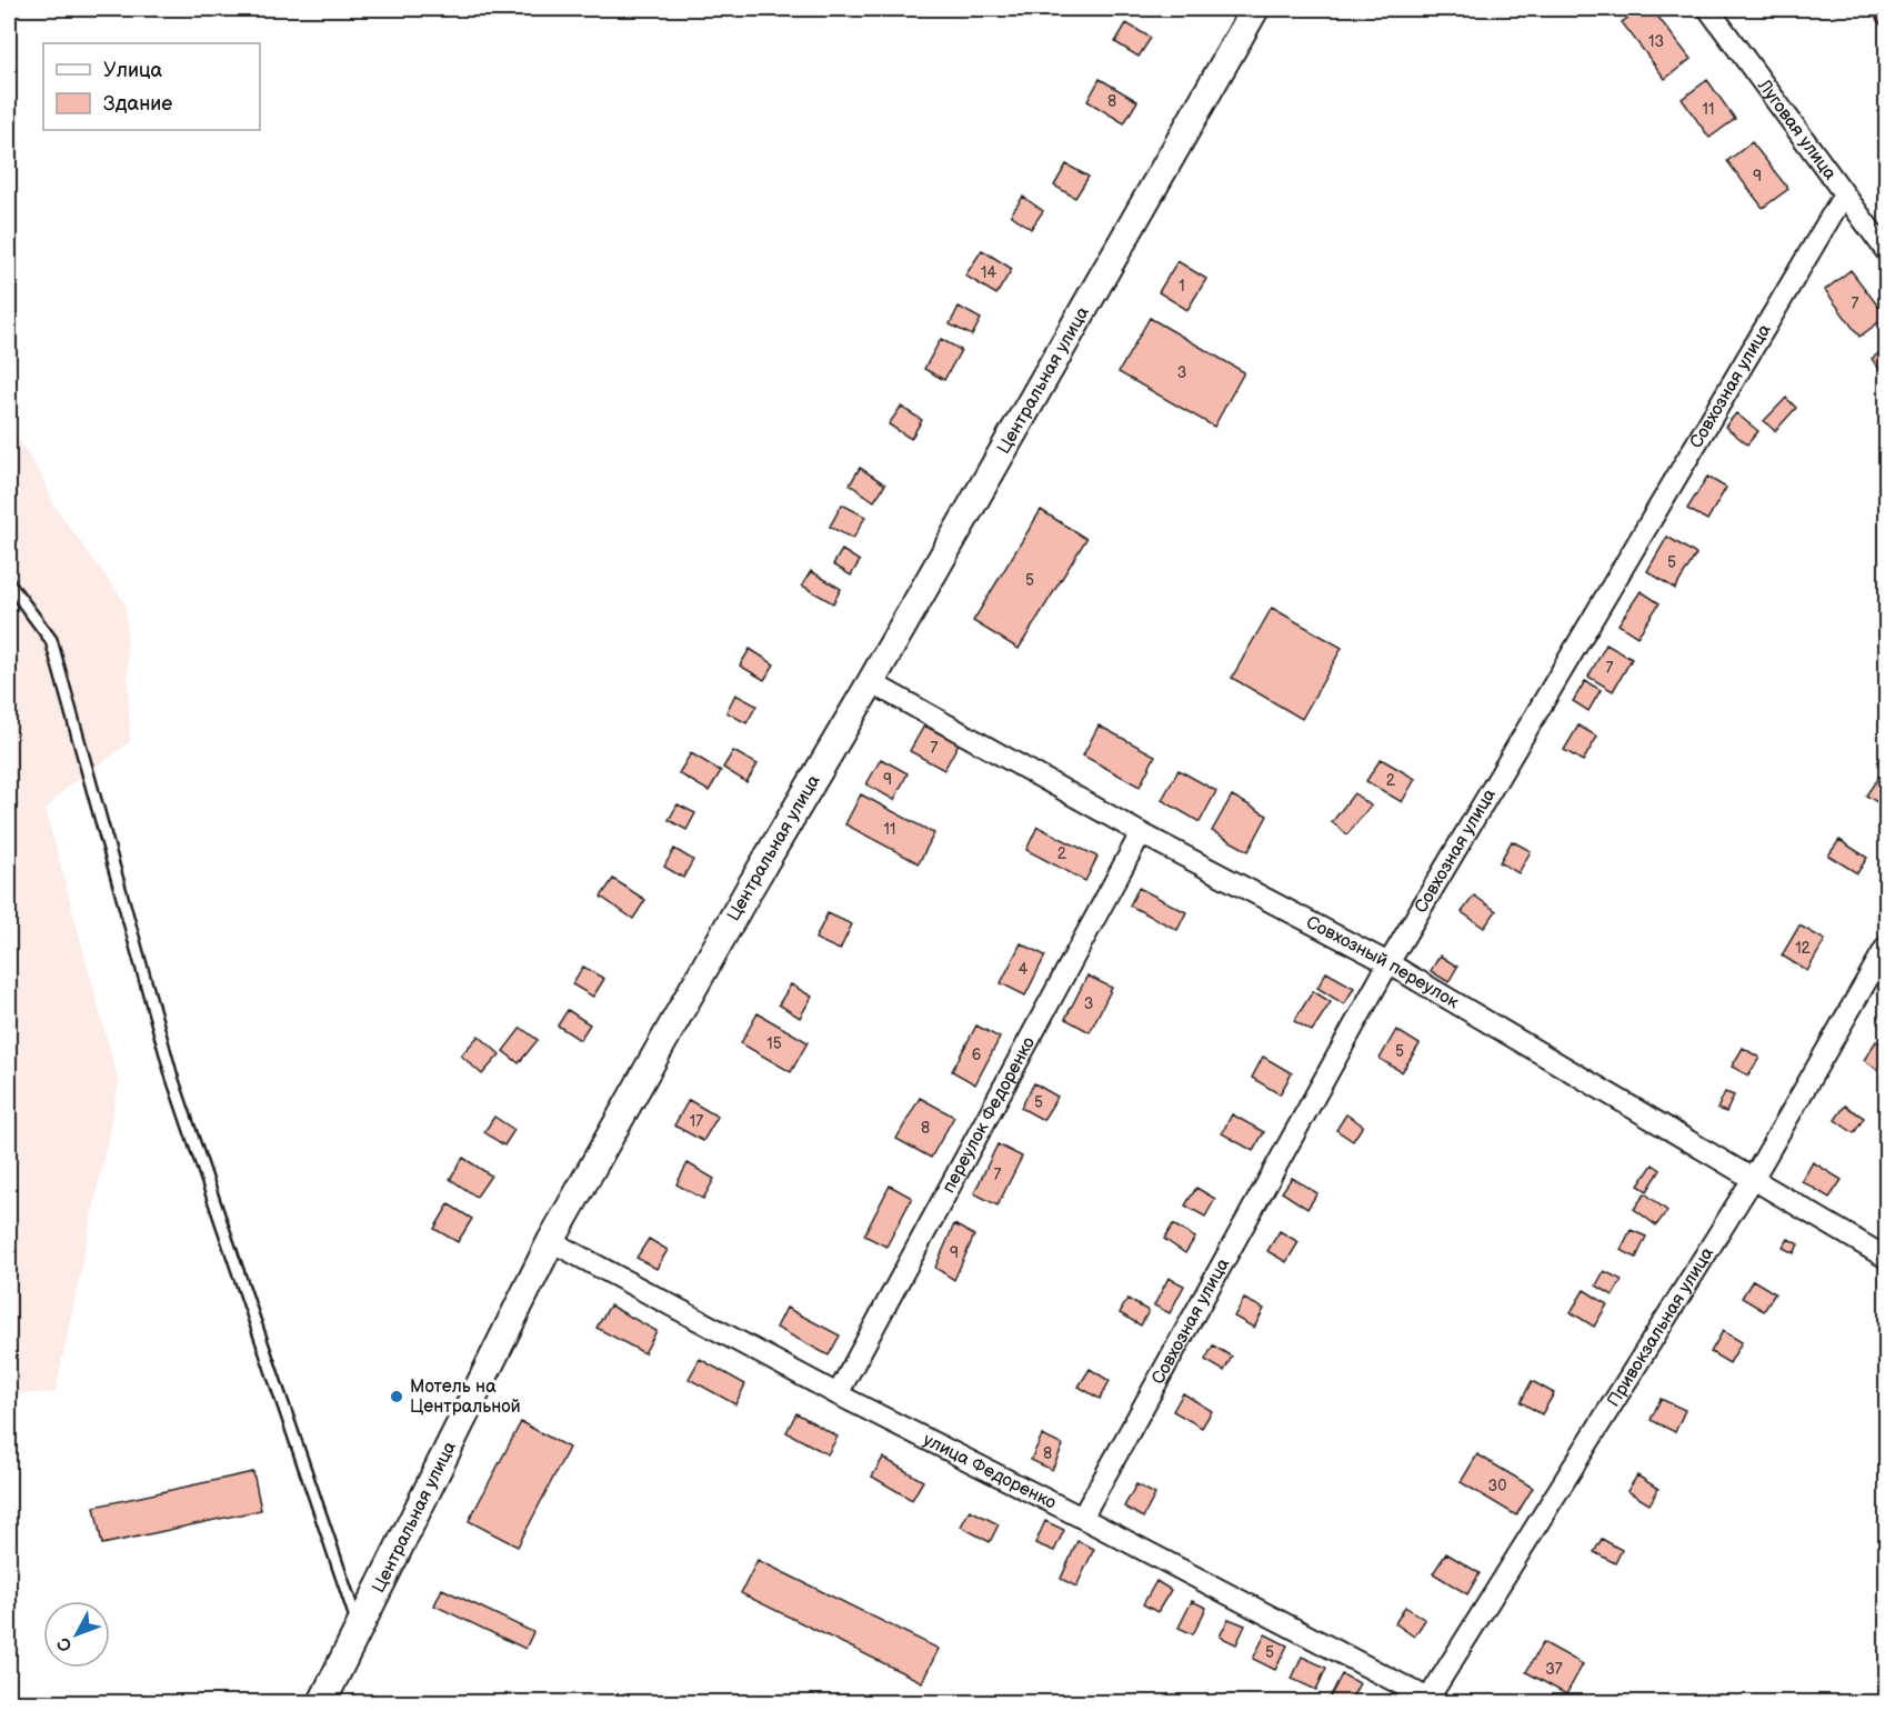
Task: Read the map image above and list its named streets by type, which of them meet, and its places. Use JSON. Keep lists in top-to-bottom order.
{
  "streets": {
    "street": [
      "Луговая улица",
      "Центральная улица",
      "Совхозная улица",
      "Совхозный переулок",
      "переулок Федоренко",
      "Привокзальная улица",
      "улица Федоренко"
    ]
  },
  "crossings": [
    ["Луговая улица", "Совхозная улица"],
    ["Центральная улица", "Совхозный переулок"],
    ["Центральная улица", "улица Федоренко"],
    ["Совхозная улица", "Совхозный переулок"],
    ["Совхозная улица", "улица Федоренко"],
    ["Совхозный переулок", "переулок Федоренко"],
    ["Совхозный переулок", "Привокзальная улица"],
    ["переулок Федоренко", "улица Федоренко"],
    ["Привокзальная улица", "улица Федоренко"]
  ],
  "places": ["Мотель на Центральной"],
  "house_numbers": [
    "13",
    "8",
    "11",
    "9",
    "14",
    "1",
    "7",
    "3",
    "5",
    "5",
    "7",
    "7",
    "9",
    "2",
    "11",
    "2",
    "12",
    "4",
    "3",
    "15",
    "5",
    "6",
    "5",
    "17",
    "8",
    "7",
    "9",
    "8",
    "30",
    "5",
    "37"
  ],
  "legend": ["Улица", "Здание"],
  "north": "bottom left"
}
